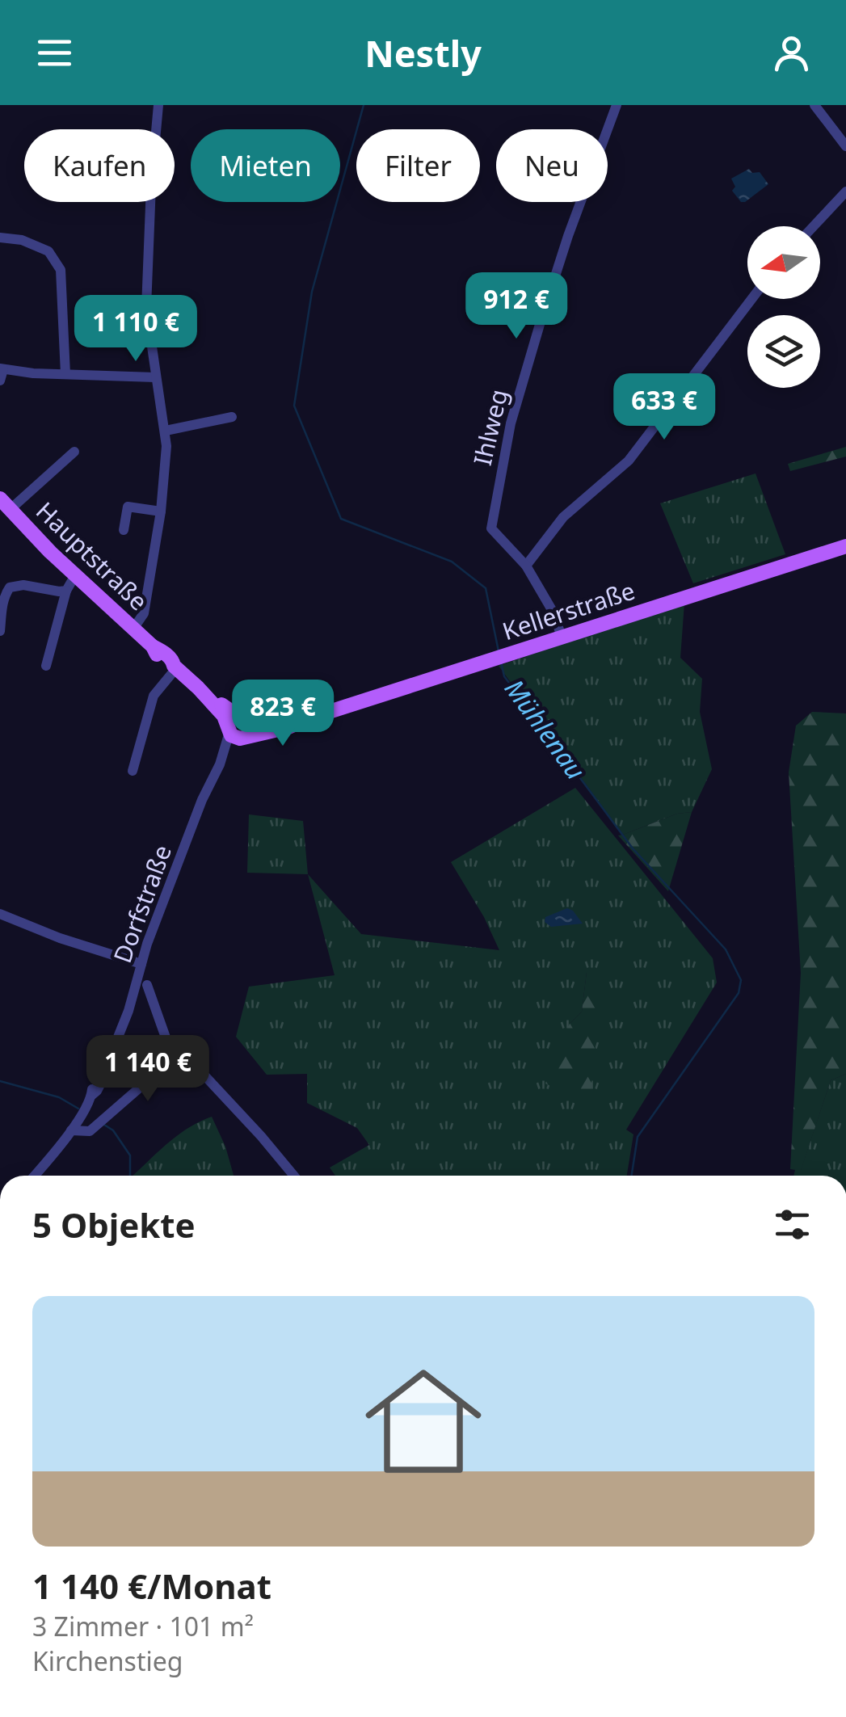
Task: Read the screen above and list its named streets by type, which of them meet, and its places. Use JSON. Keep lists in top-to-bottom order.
{
  "streets": {
    "main road": ["Hauptstraße", "Kellerstraße"],
    "street": ["Ihlweg", "Dorfstraße"]
  },
  "crossings": [
    ["Hauptstraße", "Kellerstraße"],
    ["Hauptstraße", "Dorfstraße"],
    ["Kellerstraße", "Dorfstraße"]
  ],
  "water": ["Mühlenau"],
  "north": "left",
  "page": {
    "header": "Nestly",
    "chip": [
      "Kaufen",
      "Mieten",
      "Filter",
      "Neu"
    ],
    "price": [
      "912 €",
      "1 110 €",
      "633 €",
      "823 €",
      "1 140 €"
    ],
    "heading": "5 Objekte",
    "list": [
      {
        "name": "1 140 €/Monat",
        "note": "3 Zimmer · 101 m² · Kirchenstieg"
      }
    ]
  }
}
